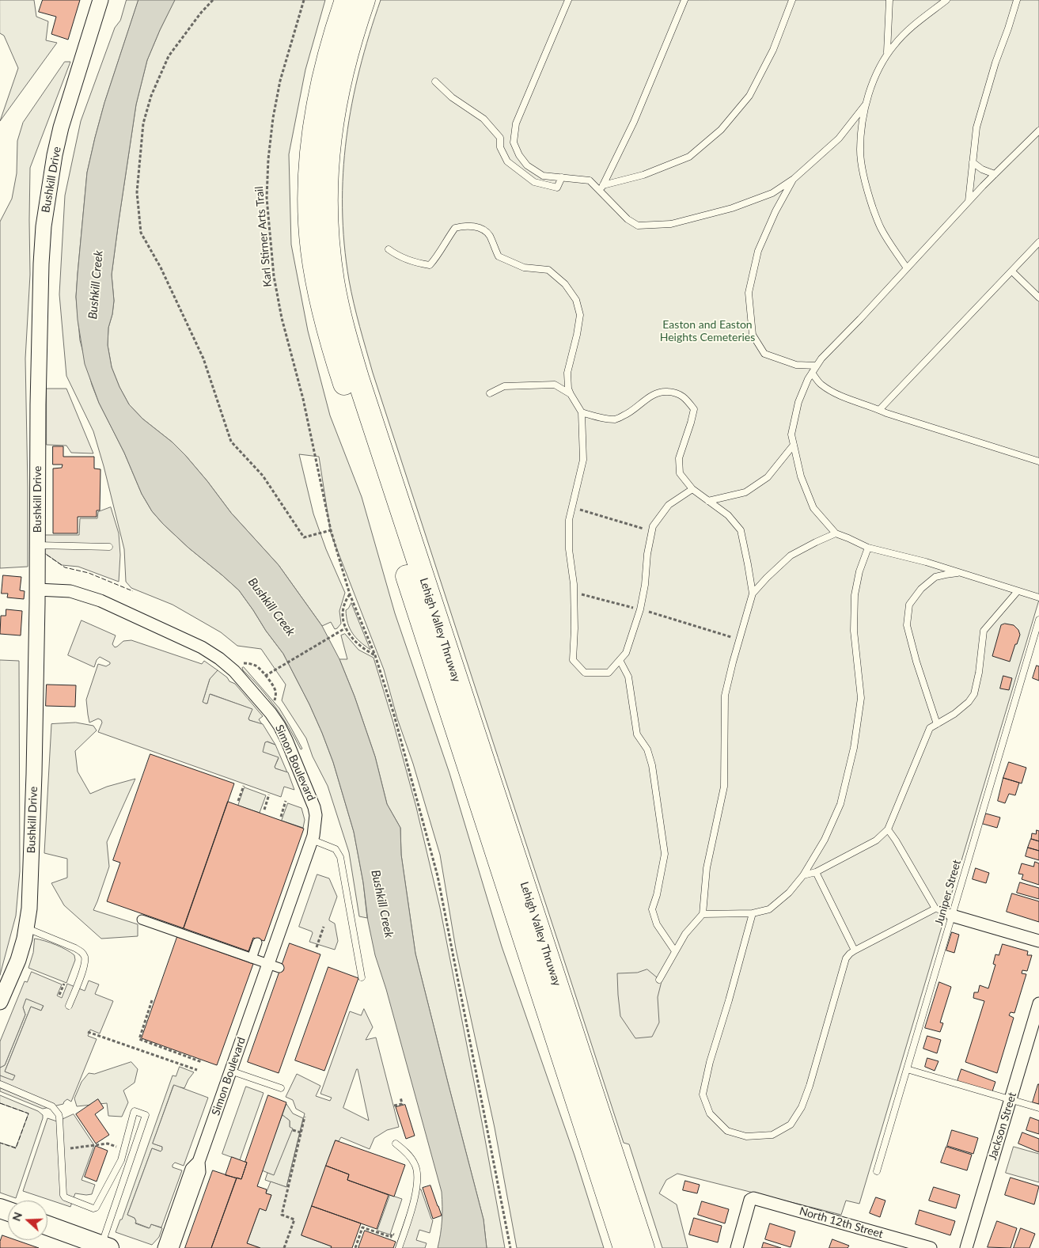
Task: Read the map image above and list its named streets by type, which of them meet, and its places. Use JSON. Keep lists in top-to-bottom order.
{
  "streets": {
    "highway": ["Lehigh Valley Thruway"],
    "street": [
      "Bushkill Drive",
      "Simon Boulevard",
      "Jackson Street",
      "North 12th Street"
    ],
    "lane": ["Juniper Street"],
    "path": ["Karl Stirner Arts Trail"]
  },
  "crossings": [
    ["Bushkill Drive", "Simon Boulevard"]
  ],
  "water": ["Bushkill Creek"],
  "parks": ["Easton and Easton Heights Cemeteries"],
  "north": "left"
}
